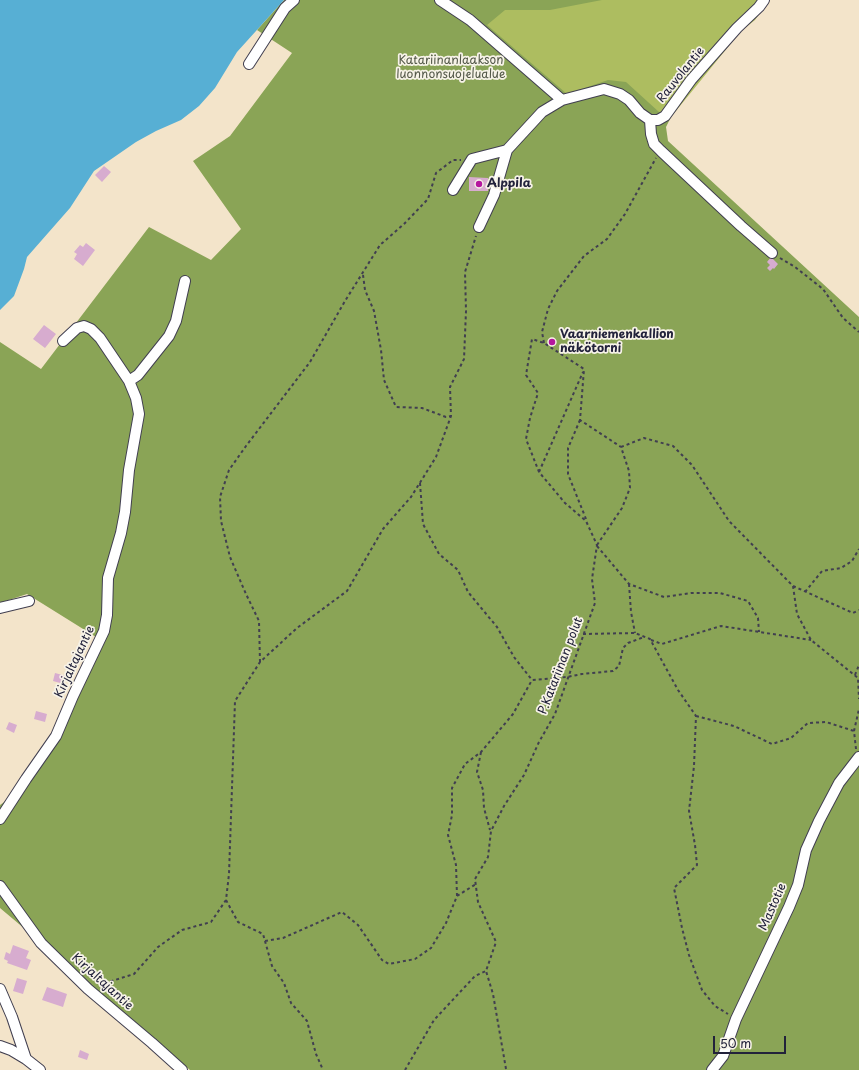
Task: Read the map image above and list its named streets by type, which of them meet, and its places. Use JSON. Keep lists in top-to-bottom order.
{
  "streets": {
    "street": ["Rauvolantie", "Kirjaltajantie", "Mastotie"],
    "path": ["P.Katariinan polut"]
  },
  "parks": ["Katariinanlaakson luonnonsuojelualue"],
  "places": ["Alppila", "Vaarniemenkallion näkötorni"],
  "scale_bar": "50 m"
}
